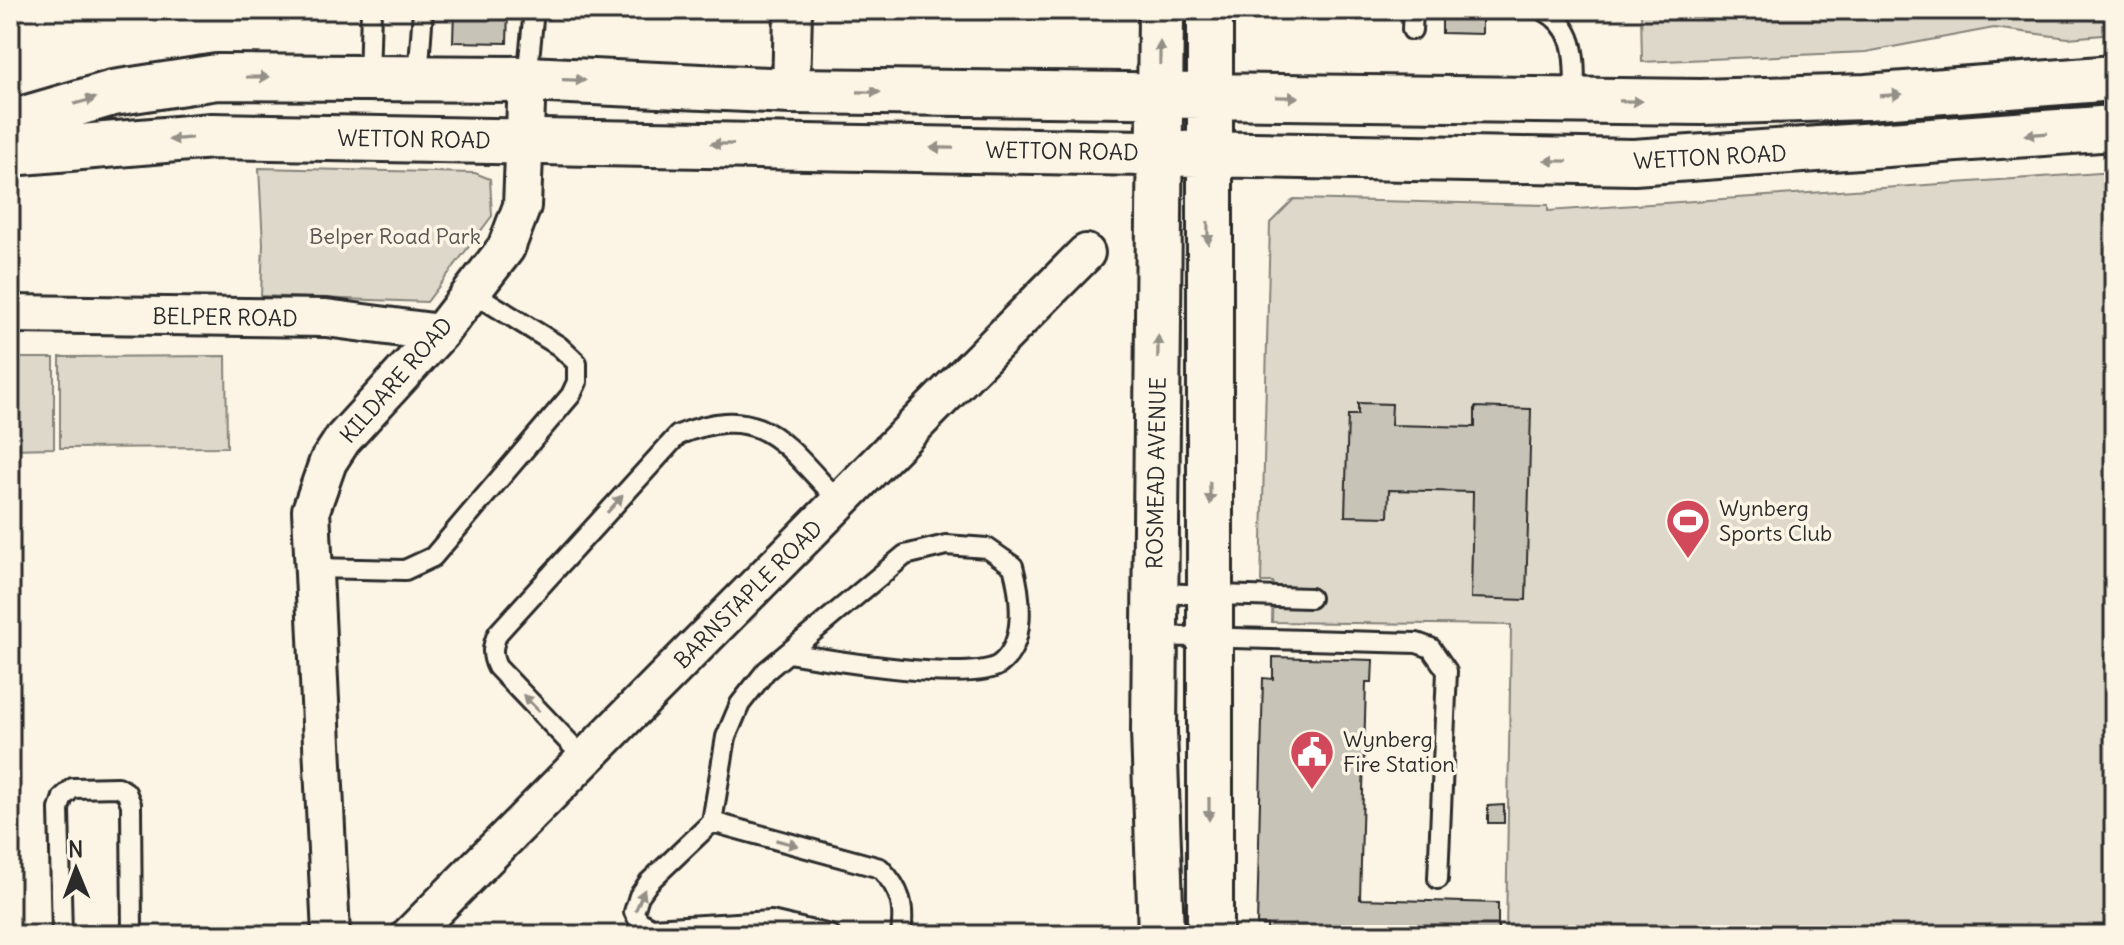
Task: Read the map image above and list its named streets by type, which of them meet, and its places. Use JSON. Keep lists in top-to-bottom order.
{
  "streets": {
    "main road": ["WETTON ROAD", "ROSMEAD AVENUE"],
    "street": ["BELPER ROAD", "KILDARE ROAD", "BARNSTAPLE ROAD"]
  },
  "crossings": [
    ["WETTON ROAD", "KILDARE ROAD"],
    ["WETTON ROAD", "ROSMEAD AVENUE"],
    ["BELPER ROAD", "KILDARE ROAD"]
  ],
  "parks": ["Belper Road Park"],
  "places": {
    "sports": ["Wynberg Sports Club"],
    "public building": ["Wynberg Fire Station"]
  },
  "north": "top"
}
